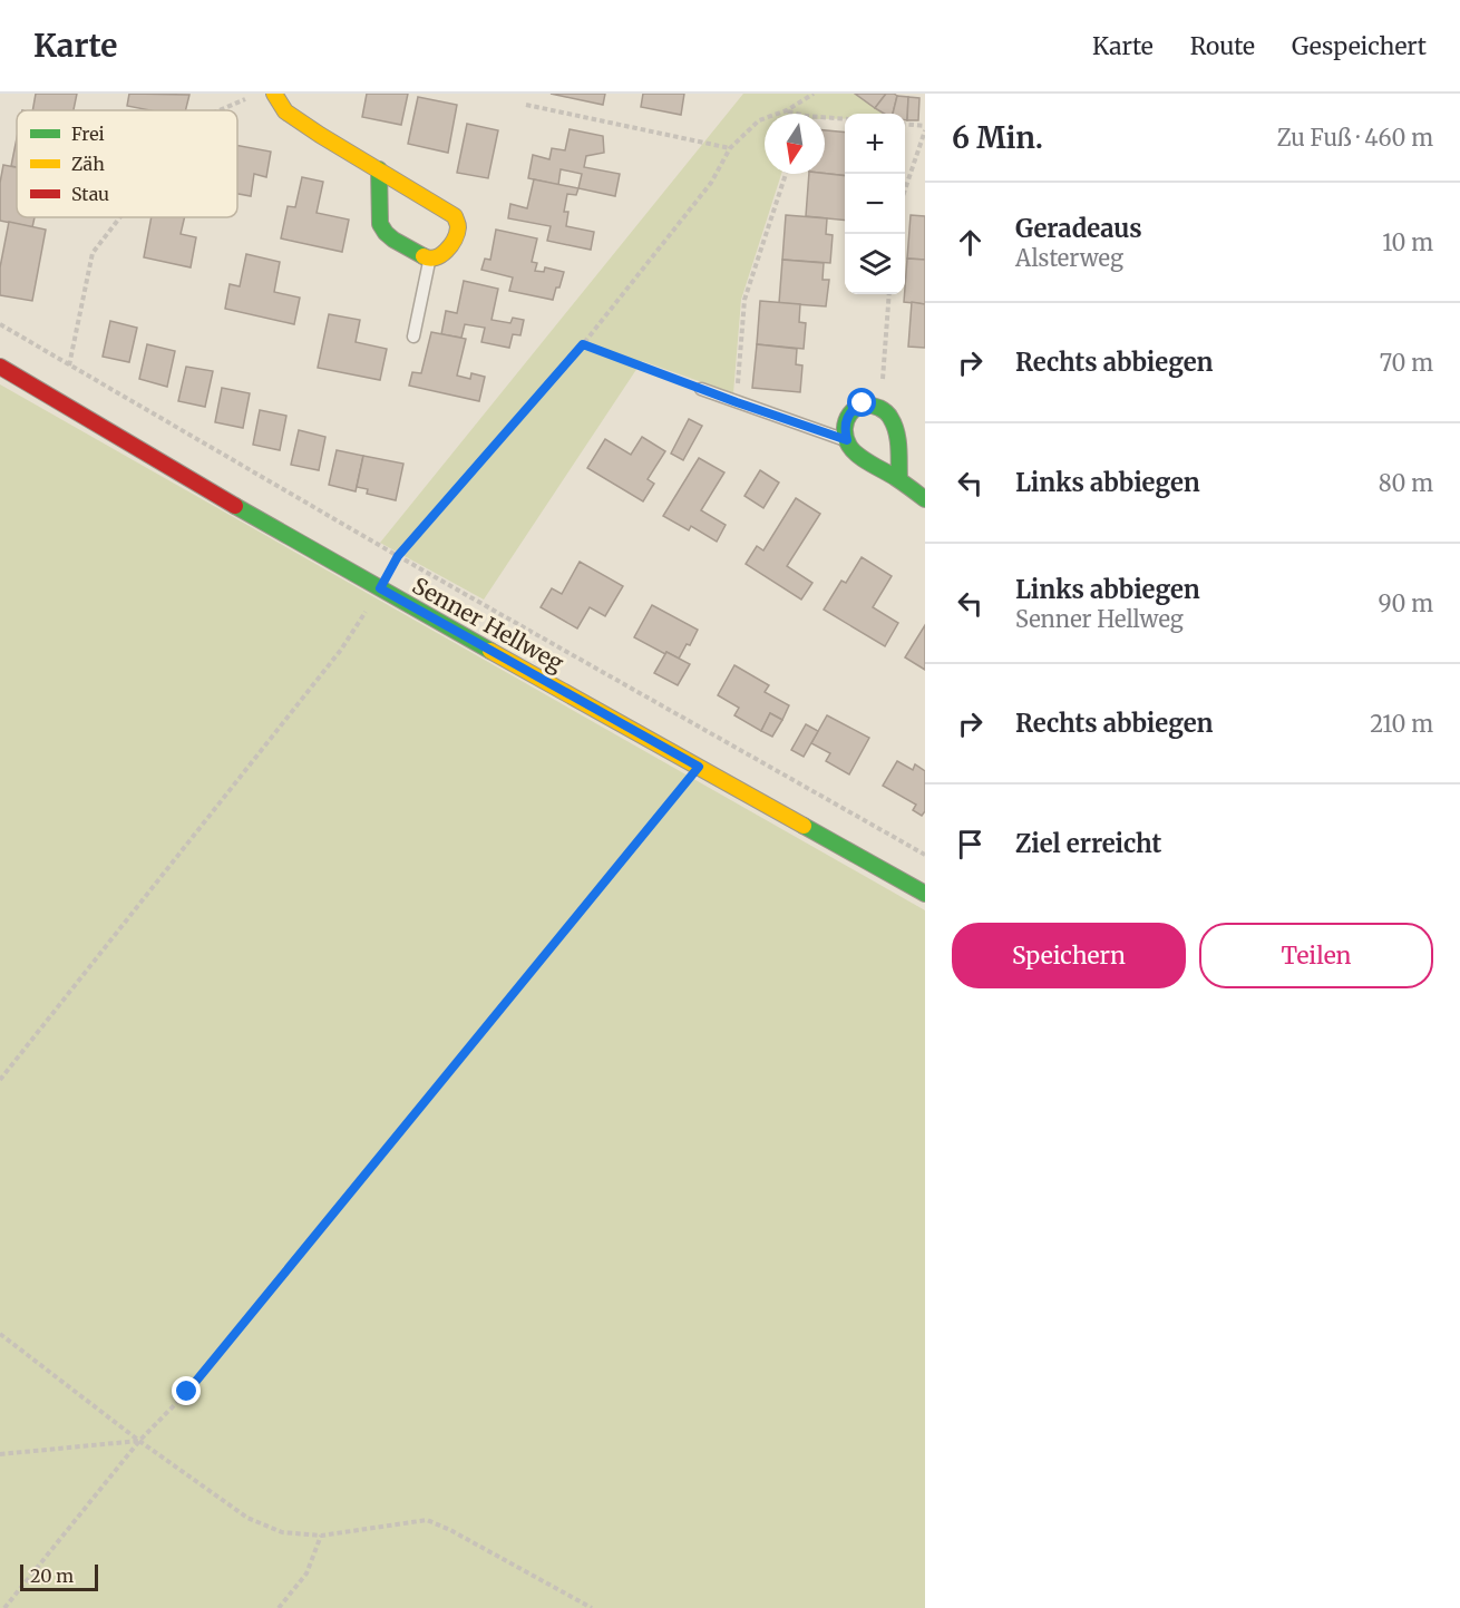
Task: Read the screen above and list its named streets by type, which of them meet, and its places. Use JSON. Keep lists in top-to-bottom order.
{
  "streets": {
    "street": ["Senner Hellweg"]
  },
  "legend": ["Frei", "Zäh", "Stau"],
  "scale_bar": "20 m",
  "north": "bottom",
  "page": {
    "header": "Karte",
    "nav": ["Karte", "Route", "Gespeichert"],
    "heading": ["6 Min.", "Zu Fuß · 460 m"],
    "map_buttons": ["+", "−"],
    "list": [
      ["Geradeaus", "Alsterweg", "10 m"],
      ["Rechts abbiegen", "70 m"],
      ["Links abbiegen", "80 m"],
      ["Links abbiegen", "Senner Hellweg", "90 m"],
      ["Rechts abbiegen", "210 m"],
      "Ziel erreicht"
    ],
    "buttons": ["Speichern", "Teilen"],
    "scale": "20 m"
  }
}
